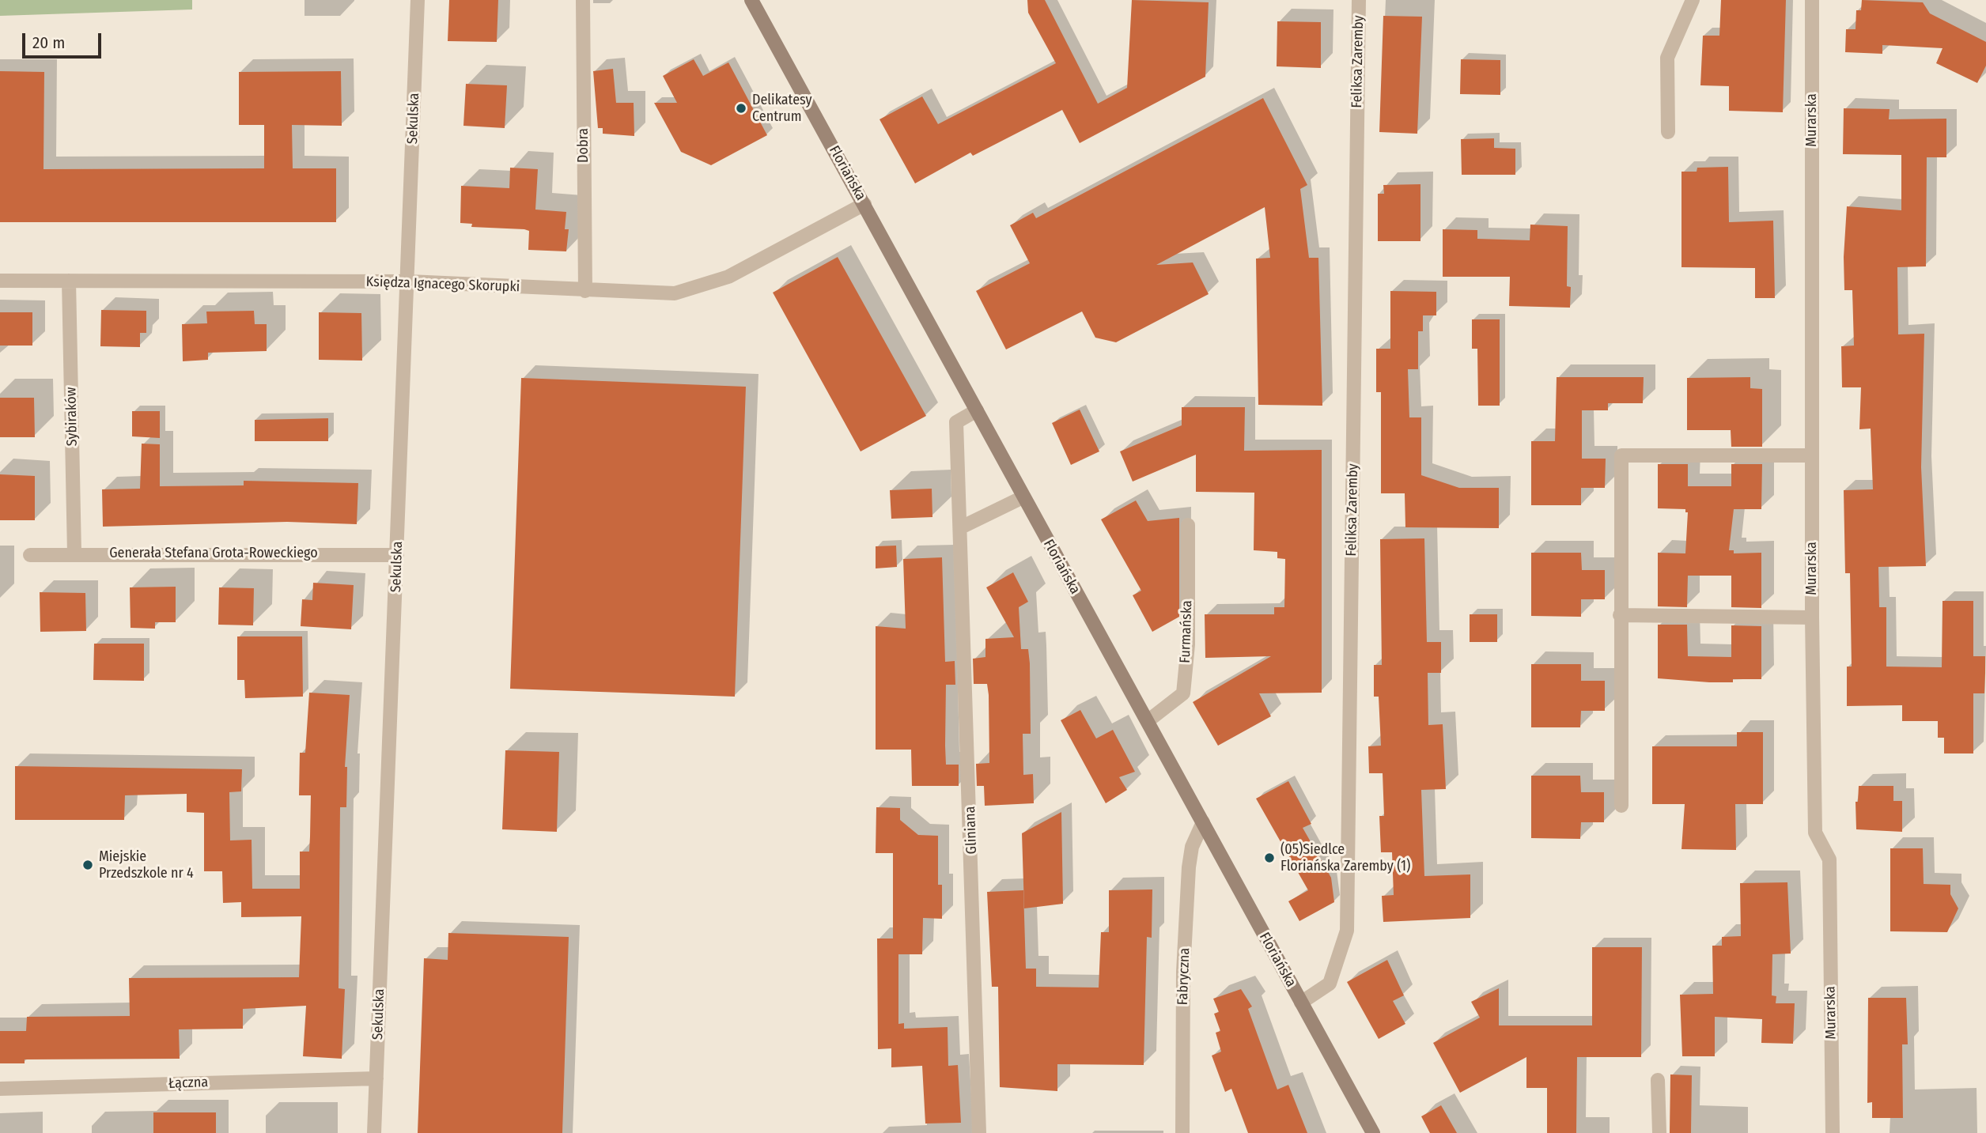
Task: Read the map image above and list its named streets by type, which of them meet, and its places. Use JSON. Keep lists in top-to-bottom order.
{
  "streets": {
    "street": [
      "Feliksa Zaremby",
      "Sekulska",
      "Murarska",
      "Dobra",
      "Floriańska",
      "Księdza Ignacego Skorupki",
      "Sybiraków",
      "Generała Stefana Grota-Roweckiego",
      "Furmańska",
      "Gliniana",
      "Fabryczna",
      "Łączna"
    ]
  },
  "crossings": [
    ["Feliksa Zaremby", "Floriańska"],
    ["Sekulska", "Księdza Ignacego Skorupki"],
    ["Sekulska", "Generała Stefana Grota-Roweckiego"],
    ["Sekulska", "Łączna"],
    ["Dobra", "Księdza Ignacego Skorupki"],
    ["Floriańska", "Księdza Ignacego Skorupki"],
    ["Floriańska", "Furmańska"],
    ["Floriańska", "Gliniana"],
    ["Floriańska", "Fabryczna"],
    ["Księdza Ignacego Skorupki", "Sybiraków"],
    ["Sybiraków", "Generała Stefana Grota-Roweckiego"]
  ],
  "places": ["Delikatesy Centrum", "(05)Siedlce Floriańska Zaremby (1)", "Miejskie Przedszkole nr 4"],
  "scale_bar": "20 m"
}
